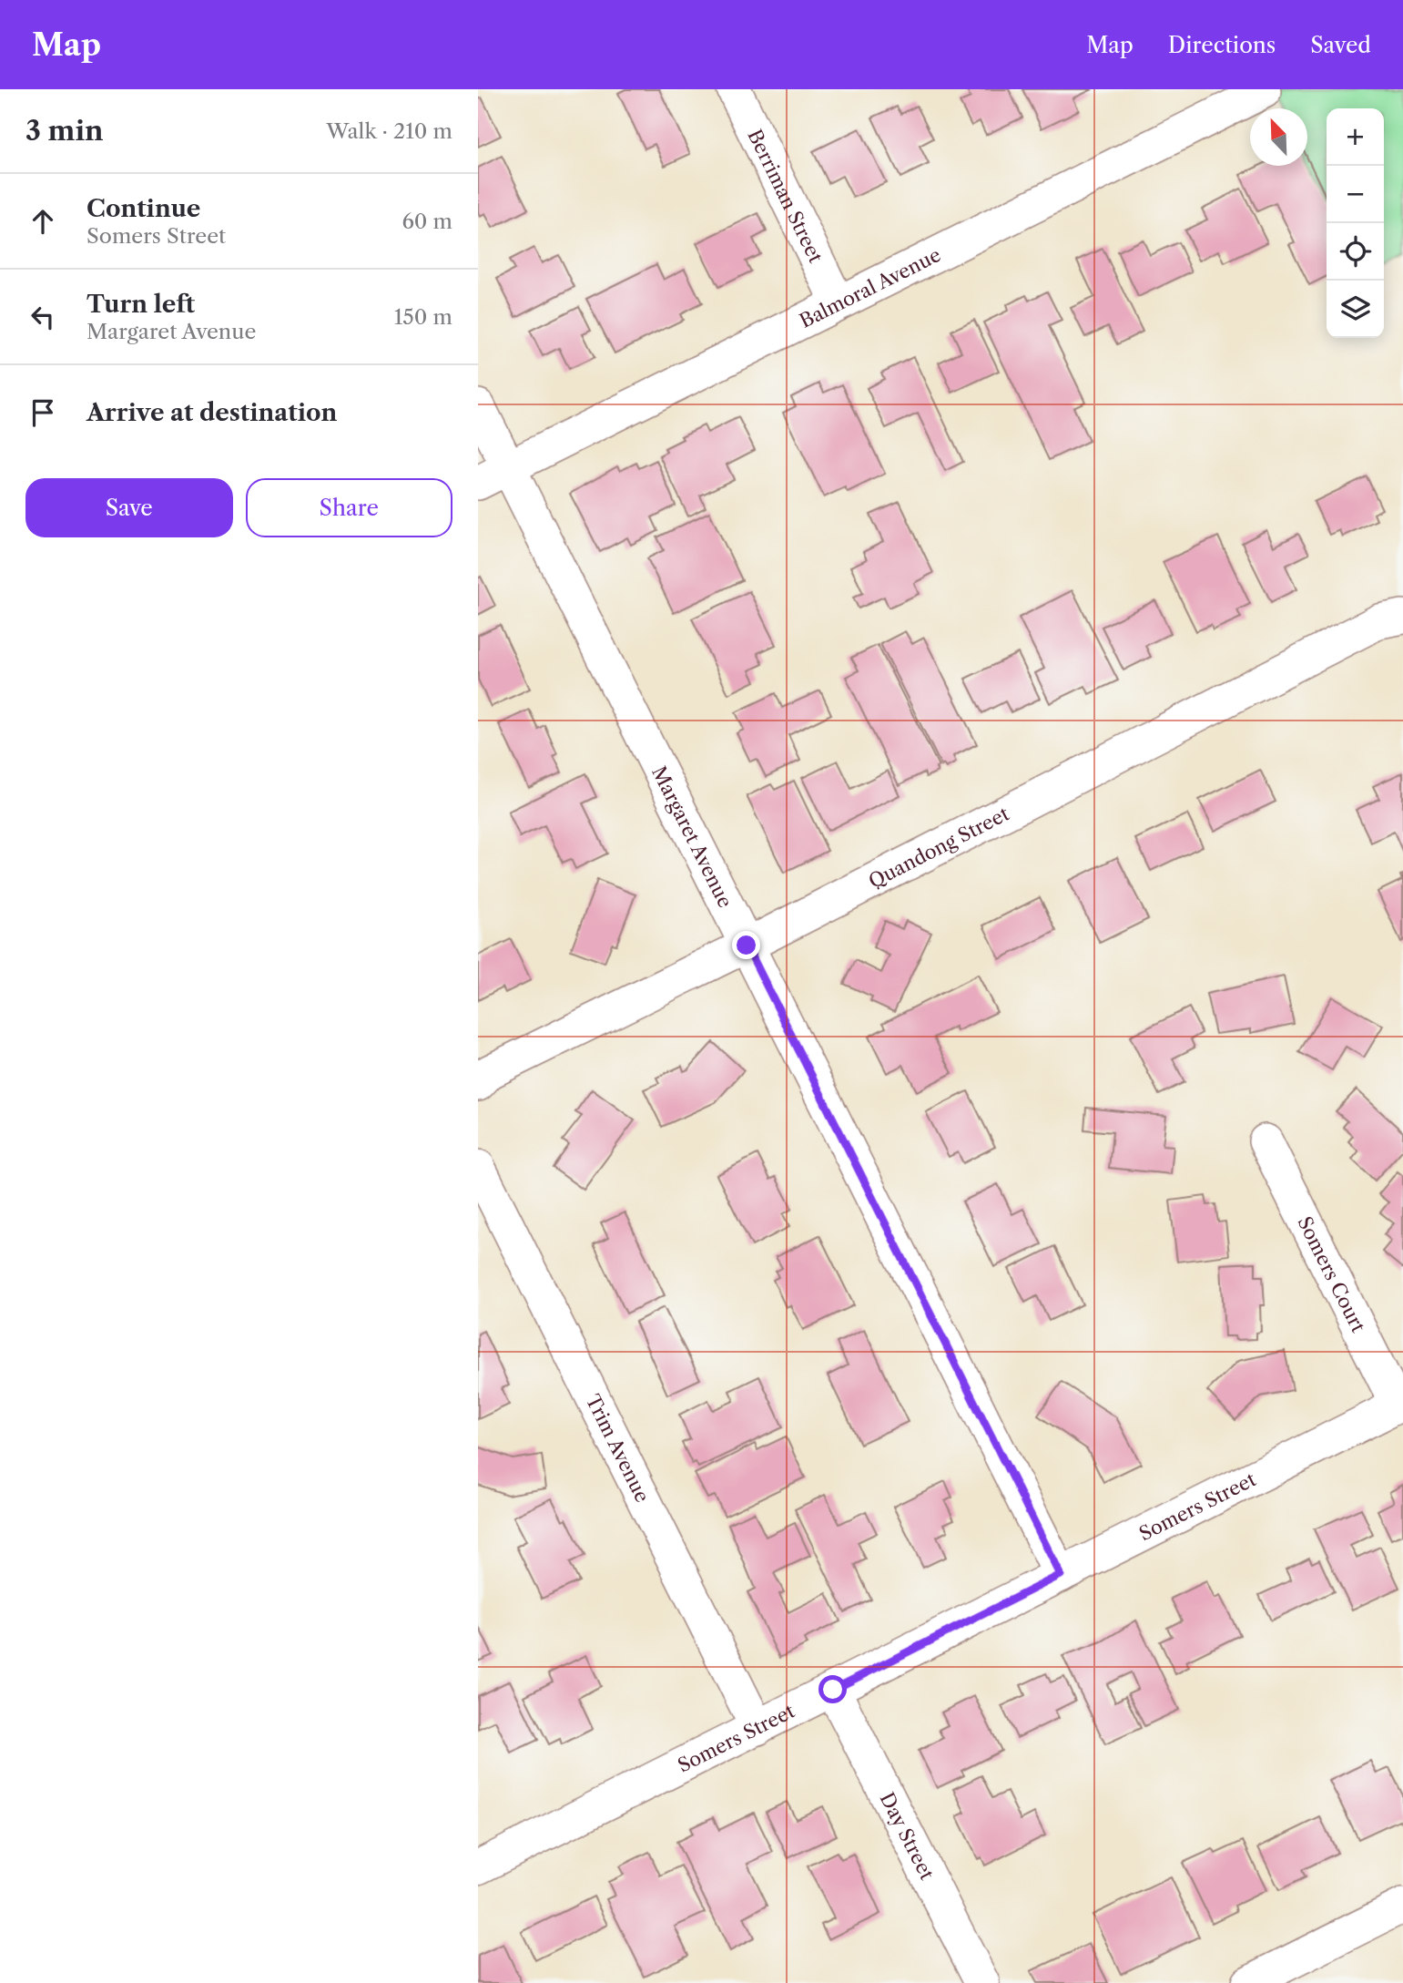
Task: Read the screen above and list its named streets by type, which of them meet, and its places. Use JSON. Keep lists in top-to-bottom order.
{
  "streets": {
    "street": [
      "Berriman Street",
      "Balmoral Avenue",
      "Margaret Avenue",
      "Quandong Street",
      "Somers Court",
      "Trim Avenue",
      "Somers Street",
      "Day Street"
    ]
  },
  "crossings": [
    ["Berriman Street", "Balmoral Avenue"],
    ["Balmoral Avenue", "Margaret Avenue"],
    ["Margaret Avenue", "Quandong Street"],
    ["Margaret Avenue", "Somers Street"],
    ["Somers Court", "Somers Street"],
    ["Trim Avenue", "Somers Street"],
    ["Somers Street", "Day Street"]
  ],
  "north": "top left",
  "page": {
    "header": "Map",
    "nav": ["Map", "Directions", "Saved"],
    "heading": ["3 min", "Walk · 210 m"],
    "map_buttons": ["+", "−"],
    "list": [
      ["Continue", "Somers Street", "60 m"],
      ["Turn left", "Margaret Avenue", "150 m"],
      "Arrive at destination"
    ],
    "buttons": ["Save", "Share"]
  }
}
